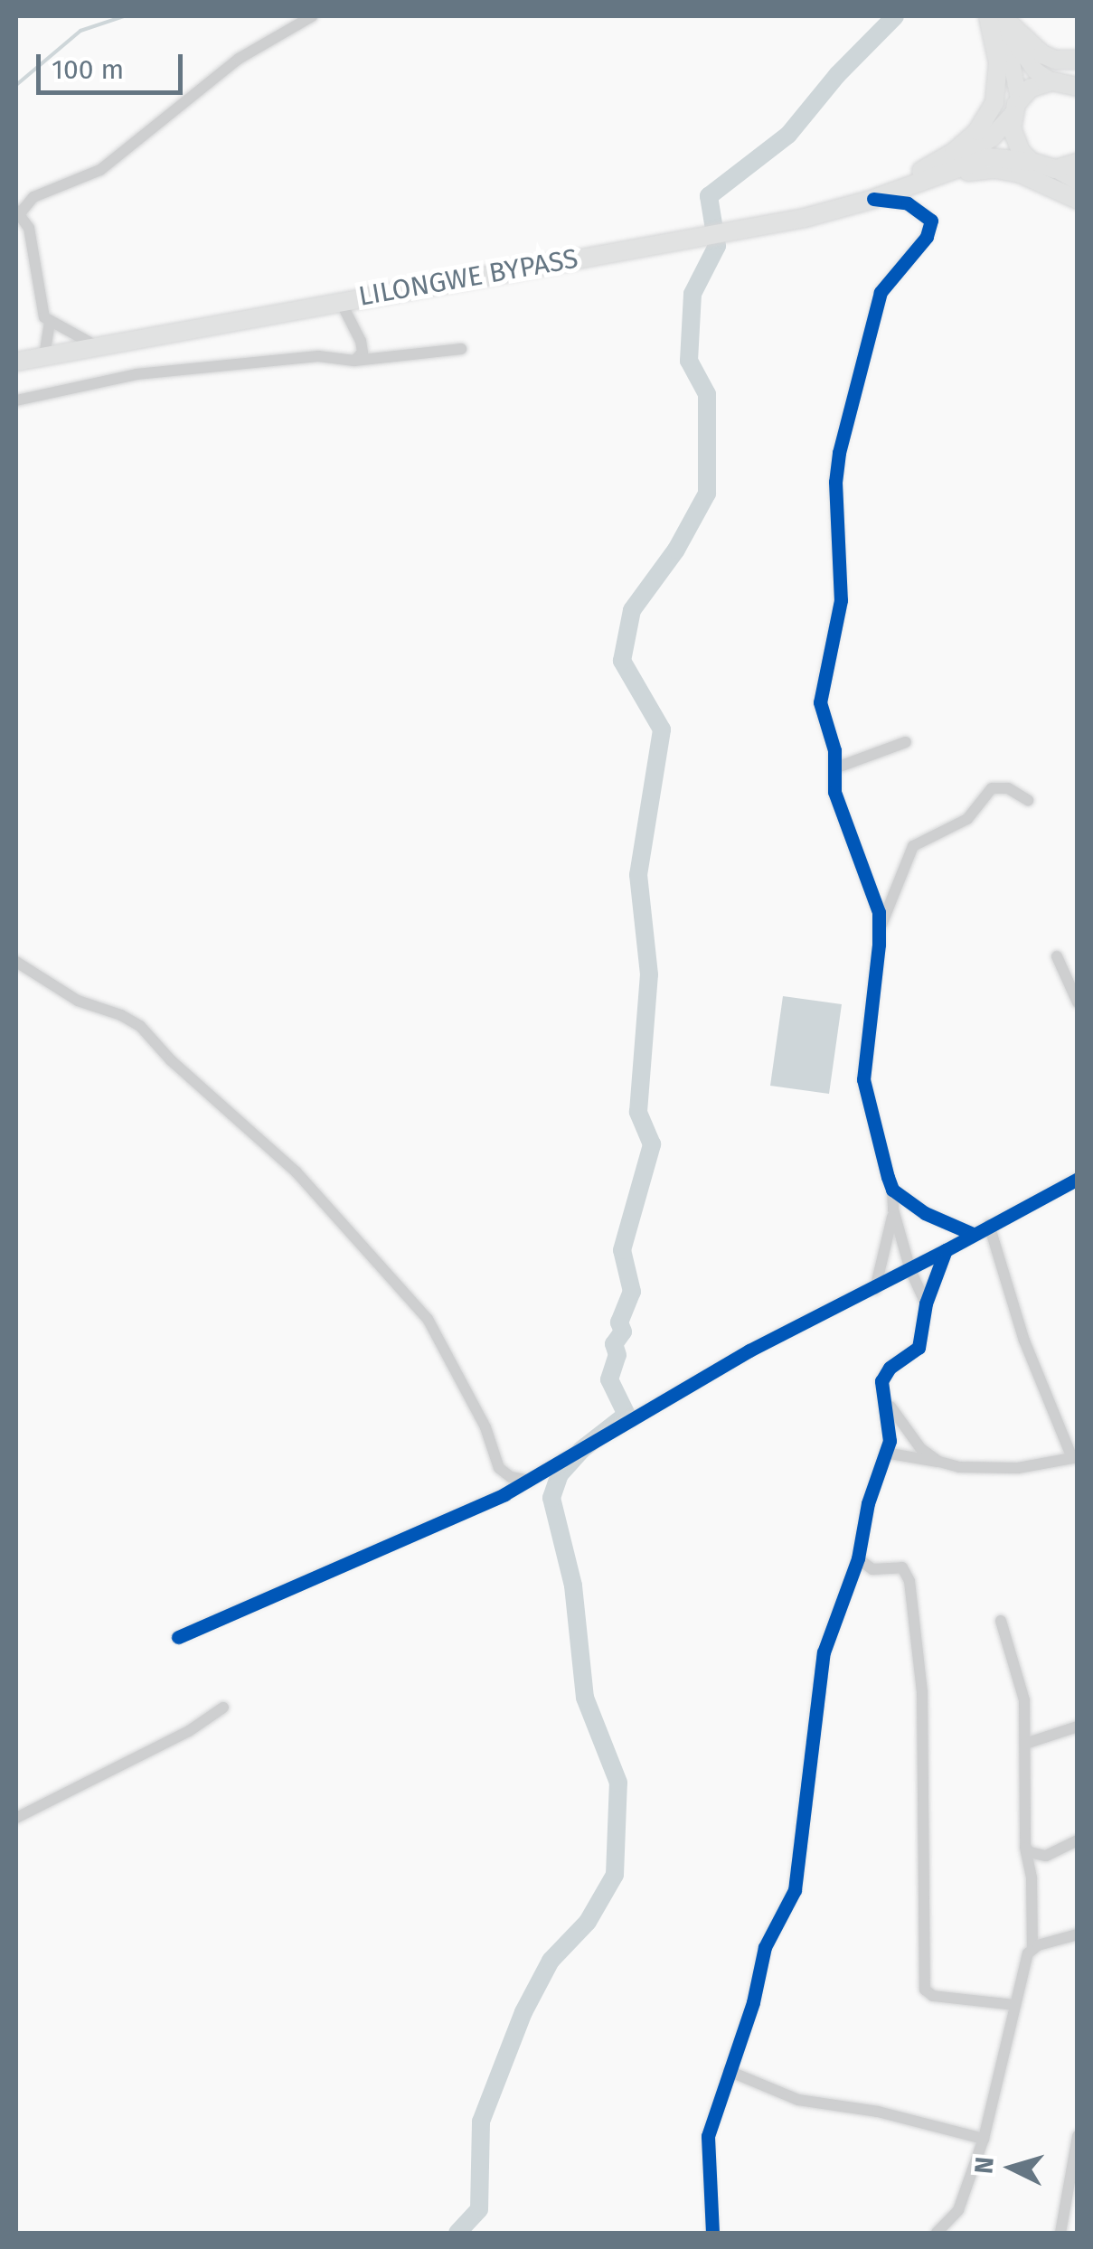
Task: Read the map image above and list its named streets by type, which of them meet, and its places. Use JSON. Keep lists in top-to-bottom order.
{
  "streets": {
    "main road": ["LILONGWE BYPASS"]
  },
  "scale_bar": "100 m",
  "north": "left"
}
